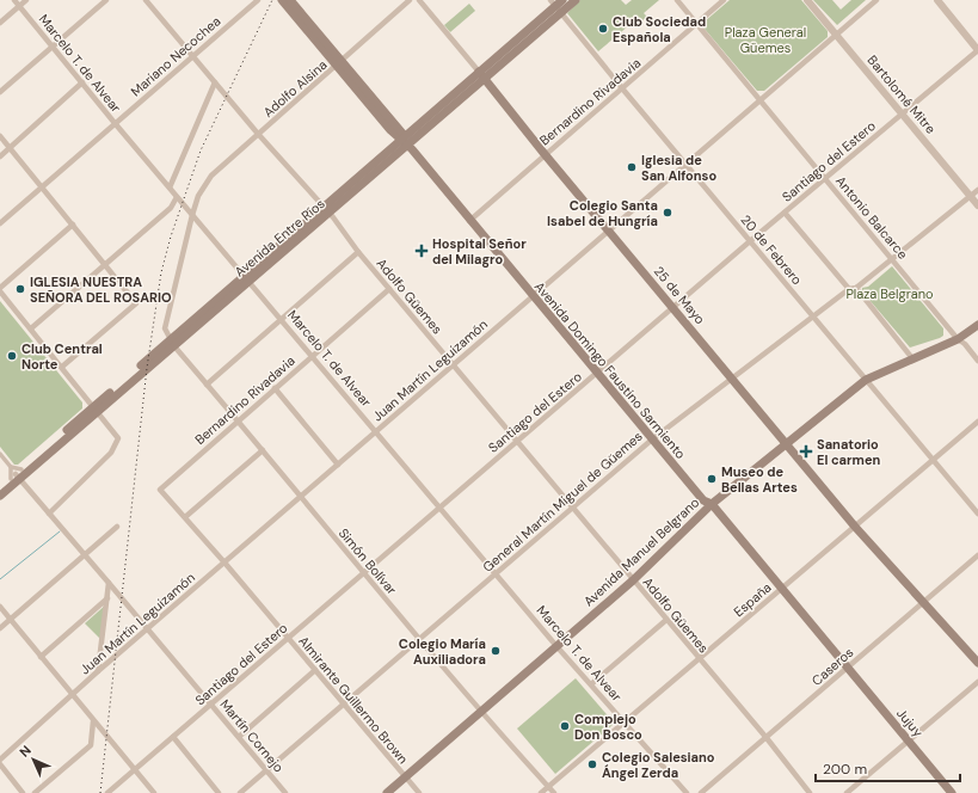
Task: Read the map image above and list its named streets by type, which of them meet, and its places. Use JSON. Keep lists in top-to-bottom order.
{
  "streets": {
    "main road": [
      "Avenida Entre Ríos",
      "25 de Mayo",
      "Avenida Domingo Faustino Sarmiento",
      "Avenida Manuel Belgrano",
      "Jujuy"
    ],
    "street": [
      "Mariano Necochea",
      "Marcelo T. de Alvear",
      "Adolfo Alsina",
      "Bartolomé Mitre",
      "Bernardino Rivadavia",
      "Santiago del Estero",
      "Antonio Balcarce",
      "20 de Febrero",
      "Adolfo Güemes",
      "Juan Martín Leguizamón",
      "General Martín Miguel de Güemes",
      "Simón Bolívar",
      "España",
      "Caseros",
      "Almirante Guillermo Brown",
      "Martín Cornejo"
    ]
  },
  "crossings": [
    ["Mariano Necochea", "Marcelo T. de Alvear"],
    ["Mariano Necochea", "Adolfo Güemes"],
    ["Marcelo T. de Alvear", "Adolfo Alsina"],
    ["Marcelo T. de Alvear", "Bernardino Rivadavia"],
    ["Marcelo T. de Alvear", "Santiago del Estero"],
    ["Marcelo T. de Alvear", "Avenida Entre Ríos"],
    ["Marcelo T. de Alvear", "Juan Martín Leguizamón"],
    ["Marcelo T. de Alvear", "General Martín Miguel de Güemes"],
    ["Marcelo T. de Alvear", "Avenida Manuel Belgrano"],
    ["Marcelo T. de Alvear", "España"],
    ["Adolfo Alsina", "Avenida Entre Ríos"],
    ["Adolfo Alsina", "Adolfo Güemes"],
    ["Adolfo Alsina", "Avenida Domingo Faustino Sarmiento"],
    ["Adolfo Alsina", "Simón Bolívar"],
    ["Bartolomé Mitre", "Santiago del Estero"],
    ["Bartolomé Mitre", "Juan Martín Leguizamón"],
    ["Bernardino Rivadavia", "Antonio Balcarce"],
    ["Bernardino Rivadavia", "20 de Febrero"],
    ["Bernardino Rivadavia", "25 de Mayo"],
    ["Bernardino Rivadavia", "Adolfo Güemes"],
    ["Bernardino Rivadavia", "Avenida Domingo Faustino Sarmiento"],
    ["Bernardino Rivadavia", "Simón Bolívar"],
    ["Bernardino Rivadavia", "Almirante Guillermo Brown"],
    ["Santiago del Estero", "Antonio Balcarce"],
    ["Santiago del Estero", "20 de Febrero"],
    ["Santiago del Estero", "25 de Mayo"],
    ["Santiago del Estero", "Adolfo Güemes"],
    ["Santiago del Estero", "Avenida Domingo Faustino Sarmiento"],
    ["Santiago del Estero", "Simón Bolívar"],
    ["Santiago del Estero", "Almirante Guillermo Brown"],
    ["Santiago del Estero", "Martín Cornejo"],
    ["Antonio Balcarce", "Juan Martín Leguizamón"],
    ["Antonio Balcarce", "Avenida Manuel Belgrano"],
    ["Avenida Entre Ríos", "20 de Febrero"],
    ["Avenida Entre Ríos", "25 de Mayo"],
    ["Avenida Entre Ríos", "Adolfo Güemes"],
    ["Avenida Entre Ríos", "Avenida Domingo Faustino Sarmiento"],
    ["Avenida Entre Ríos", "Simón Bolívar"],
    ["Avenida Entre Ríos", "Martín Cornejo"],
    ["20 de Febrero", "Juan Martín Leguizamón"],
    ["20 de Febrero", "General Martín Miguel de Güemes"],
    ["20 de Febrero", "Avenida Manuel Belgrano"],
    ["20 de Febrero", "España"],
    ["25 de Mayo", "Juan Martín Leguizamón"],
    ["25 de Mayo", "General Martín Miguel de Güemes"],
    ["25 de Mayo", "Avenida Manuel Belgrano"],
    ["25 de Mayo", "España"],
    ["25 de Mayo", "Caseros"],
    ["Adolfo Güemes", "Juan Martín Leguizamón"],
    ["Adolfo Güemes", "General Martín Miguel de Güemes"],
    ["Adolfo Güemes", "Avenida Manuel Belgrano"],
    ["Adolfo Güemes", "España"],
    ["Adolfo Güemes", "Caseros"],
    ["Juan Martín Leguizamón", "Avenida Domingo Faustino Sarmiento"],
    ["Juan Martín Leguizamón", "Simón Bolívar"],
    ["Juan Martín Leguizamón", "Almirante Guillermo Brown"],
    ["Juan Martín Leguizamón", "Martín Cornejo"],
    ["Avenida Domingo Faustino Sarmiento", "General Martín Miguel de Güemes"],
    ["Avenida Domingo Faustino Sarmiento", "Avenida Manuel Belgrano"],
    ["Avenida Domingo Faustino Sarmiento", "España"],
    ["Avenida Domingo Faustino Sarmiento", "Caseros"],
    ["Avenida Domingo Faustino Sarmiento", "Jujuy"],
    ["General Martín Miguel de Güemes", "Simón Bolívar"],
    ["General Martín Miguel de Güemes", "Almirante Guillermo Brown"],
    ["General Martín Miguel de Güemes", "Martín Cornejo"],
    ["Avenida Manuel Belgrano", "Simón Bolívar"],
    ["Avenida Manuel Belgrano", "Almirante Guillermo Brown"],
    ["Simón Bolívar", "España"],
    ["Caseros", "Jujuy"]
  ],
  "parks": ["Plaza General Güemes", "Plaza Belgrano"],
  "places": {
    "other": [
      "Club Sociedad Española",
      "Iglesia de San Alfonso",
      "Colegio Santa Isabel de Hungría",
      "IGLESIA NUESTRA SEÑORA DEL ROSARIO",
      "Club Central Norte",
      "Museo de Bellas Artes",
      "Colegio María Auxiliadora",
      "Complejo Don Bosco",
      "Colegio Salesiano Ángel Zerda"
    ],
    "health": ["Hospital Señor del Milagro", "Sanatorio El carmen"]
  },
  "scale_bar": "200 m",
  "north": "top left"
}
